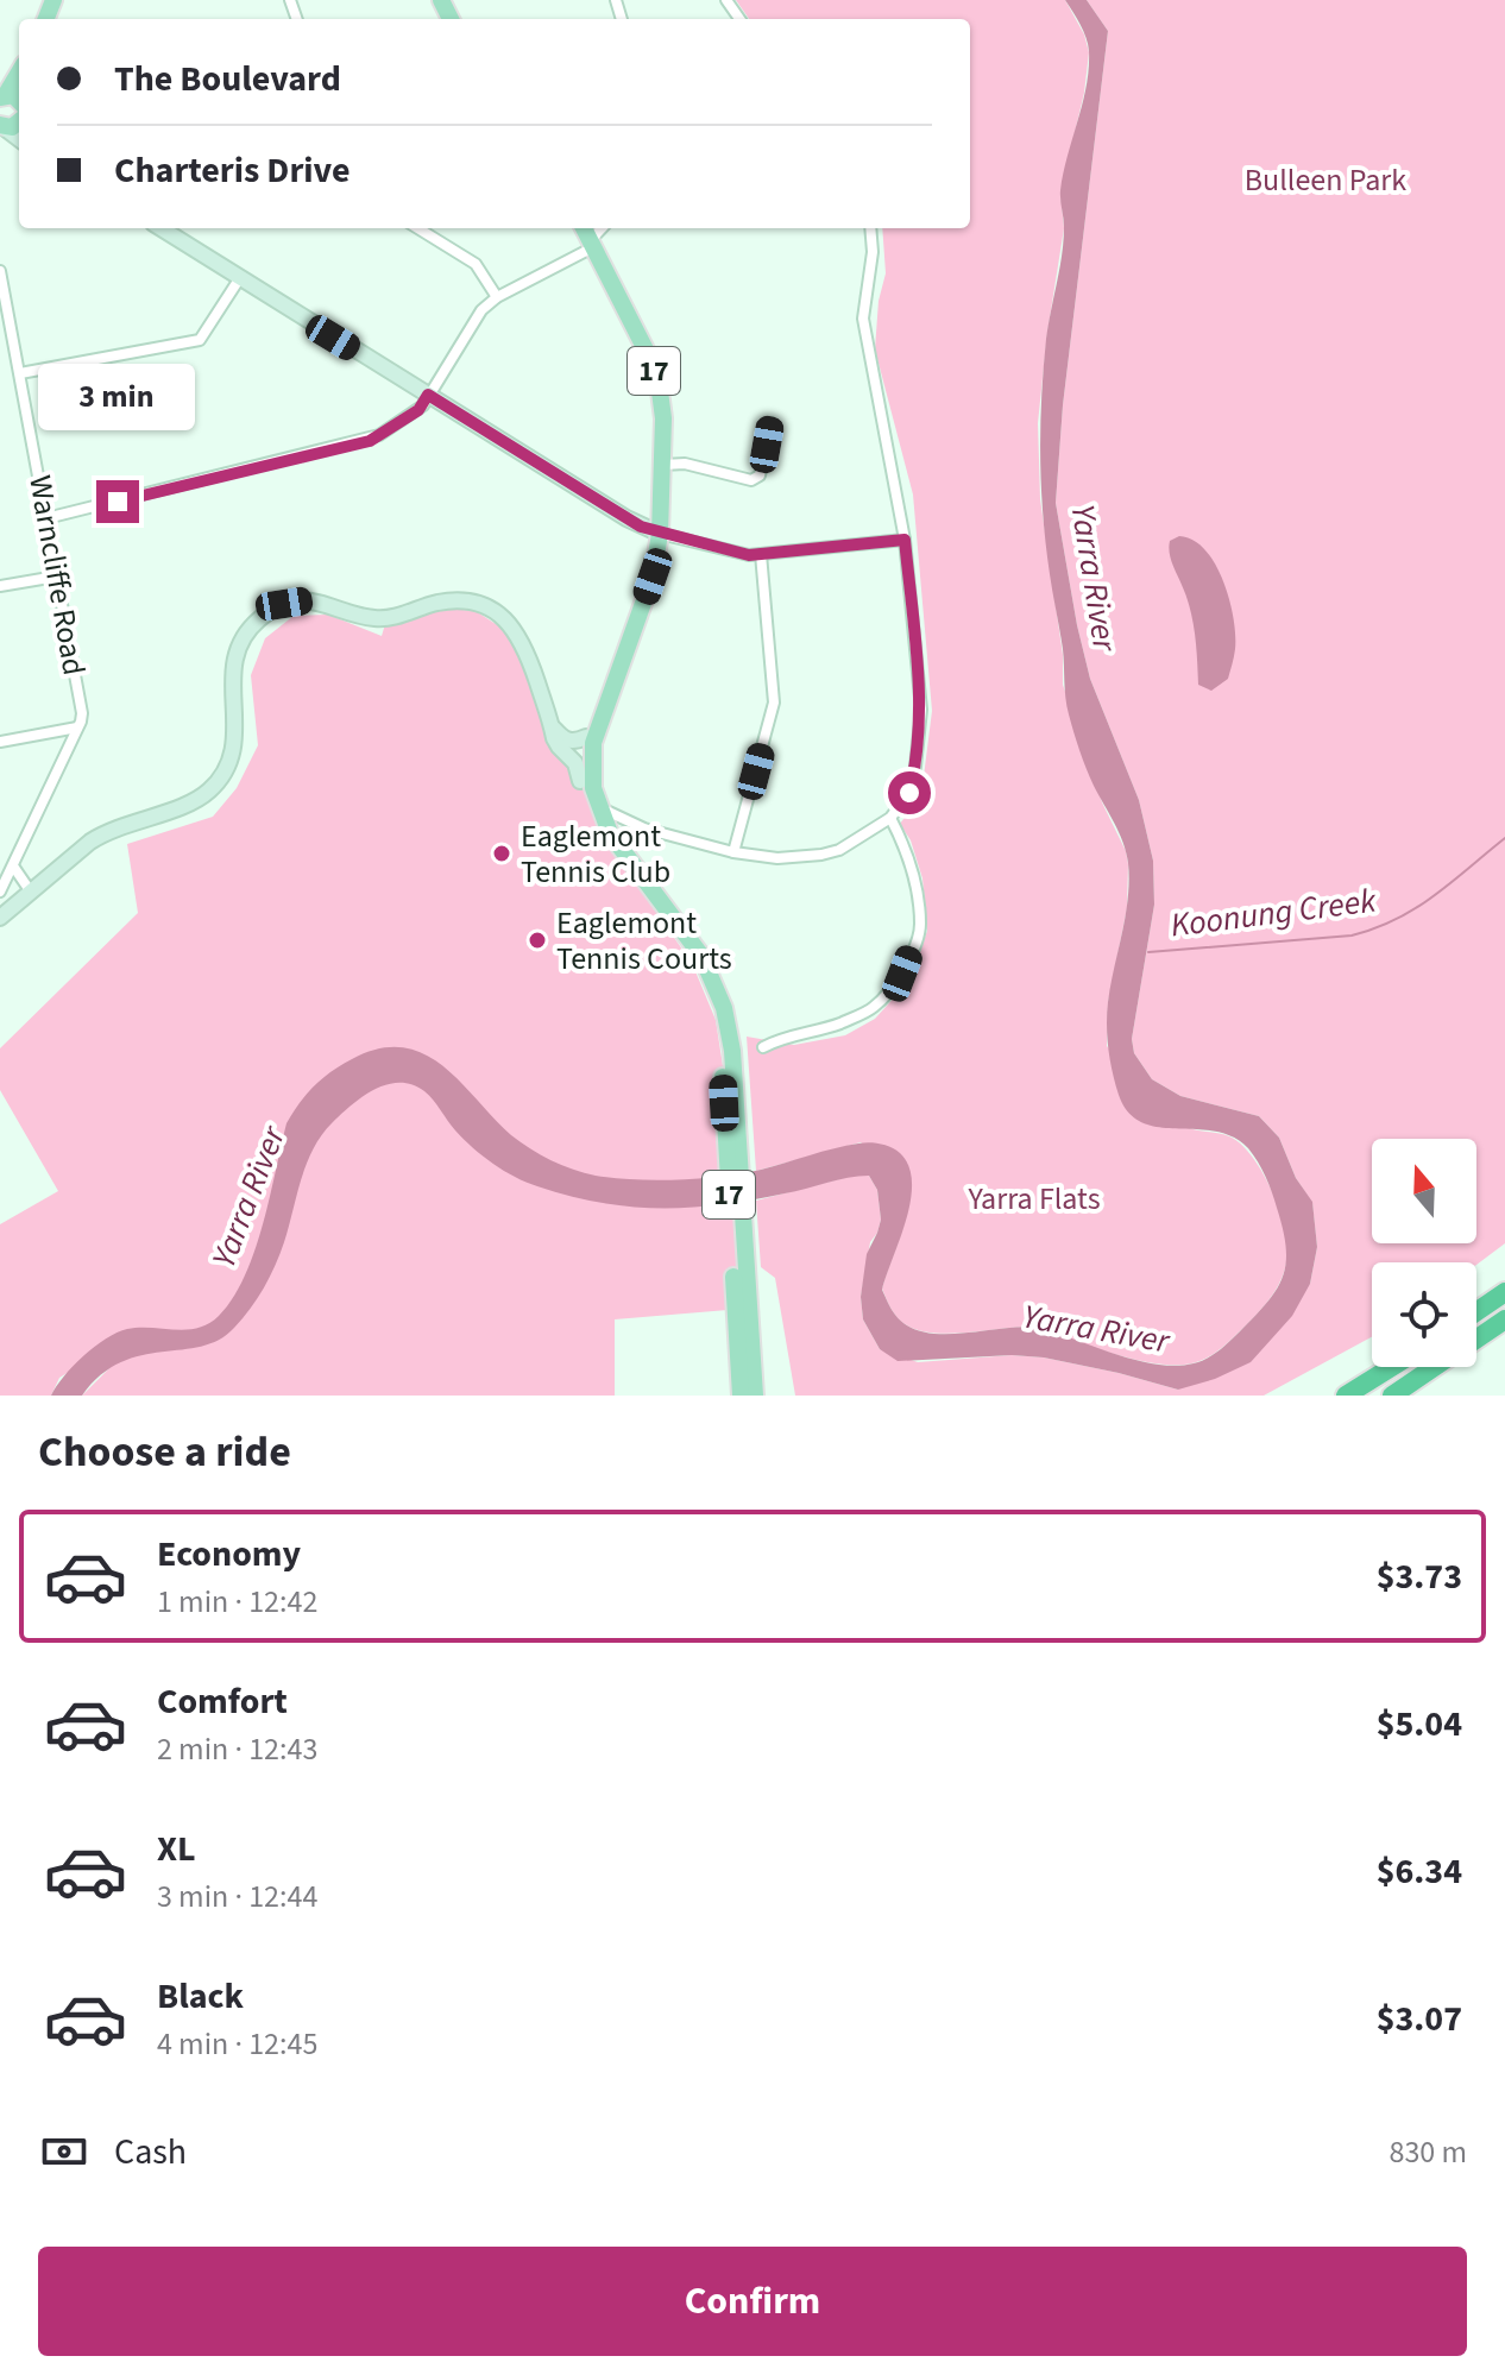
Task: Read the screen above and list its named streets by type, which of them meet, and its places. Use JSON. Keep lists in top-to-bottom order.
{
  "streets": {
    "main road": ["17"],
    "street": ["Warncliffe Road"]
  },
  "water": ["Yarra River", "Koonung Creek"],
  "parks": ["Bulleen Park", "Yarra Flats"],
  "places": ["Eaglemont Tennis Club", "Eaglemont Tennis Courts"],
  "north": "top",
  "page": {
    "banner": ["The Boulevard", "Charteris Drive"],
    "bubble": "3 min",
    "heading": "Choose a ride",
    "list": [
      {
        "name": "Economy",
        "note": "1 min · 12:42",
        "value": "$3.73"
      },
      {
        "name": "Comfort",
        "note": "2 min · 12:43",
        "value": "$5.04"
      },
      {
        "name": "XL",
        "note": "3 min · 12:44",
        "value": "$6.34"
      },
      {
        "name": "Black",
        "note": "4 min · 12:45",
        "value": "$3.07"
      }
    ],
    "pay": ["Cash", "830 m"],
    "buttons": "Confirm"
  }
}
